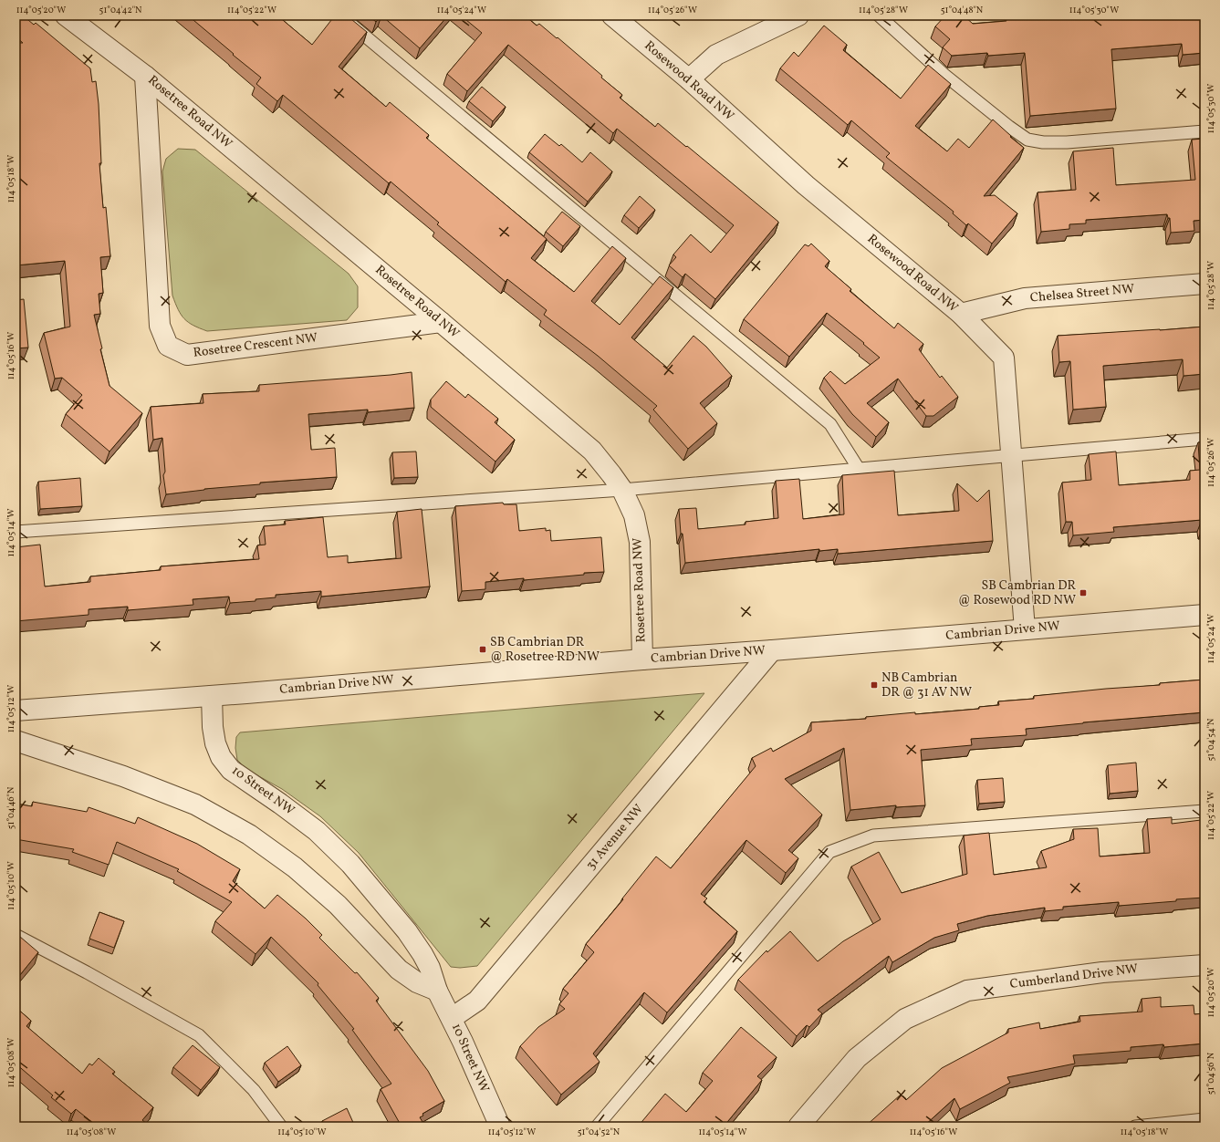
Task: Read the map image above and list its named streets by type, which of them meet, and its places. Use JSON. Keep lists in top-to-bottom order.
{
  "streets": {
    "street": [
      "Rosewood Road NW",
      "Rosetree Road NW",
      "Chelsea Street NW",
      "Rosetree Crescent NW",
      "Cambrian Drive NW",
      "10 Street NW",
      "31 Avenue NW",
      "Cumberland Drive NW"
    ]
  },
  "crossings": [
    ["Rosewood Road NW", "Chelsea Street NW"],
    ["Rosewood Road NW", "Cambrian Drive NW"],
    ["Rosetree Road NW", "Rosetree Crescent NW"],
    ["Rosetree Road NW", "Cambrian Drive NW"],
    ["Cambrian Drive NW", "10 Street NW"],
    ["Cambrian Drive NW", "31 Avenue NW"],
    ["10 Street NW", "31 Avenue NW"]
  ],
  "places": {
    "transit": ["SB Cambrian DR @ Rosewood RD NW", "SB Cambrian DR @ Rosetree RD NW", "NB Cambrian DR @ 31 AV NW"]
  },
  "coordinates": [
    "114°05'20\"W",
    "51°04'42\"N",
    "114°05'22\"W",
    "114°05'24\"W",
    "114°05'26\"W",
    "114°05'28\"W",
    "51°04'48\"N",
    "114°05'30\"W",
    "114°05'18\"W",
    "114°05'16\"W",
    "114°05'14\"W",
    "114°05'12\"W",
    "51°04'54\"N",
    "51°04'46\"N",
    "114°05'10\"W",
    "114°05'08\"W",
    "51°04'56\"N",
    "51°04'52\"N"
  ]
}
